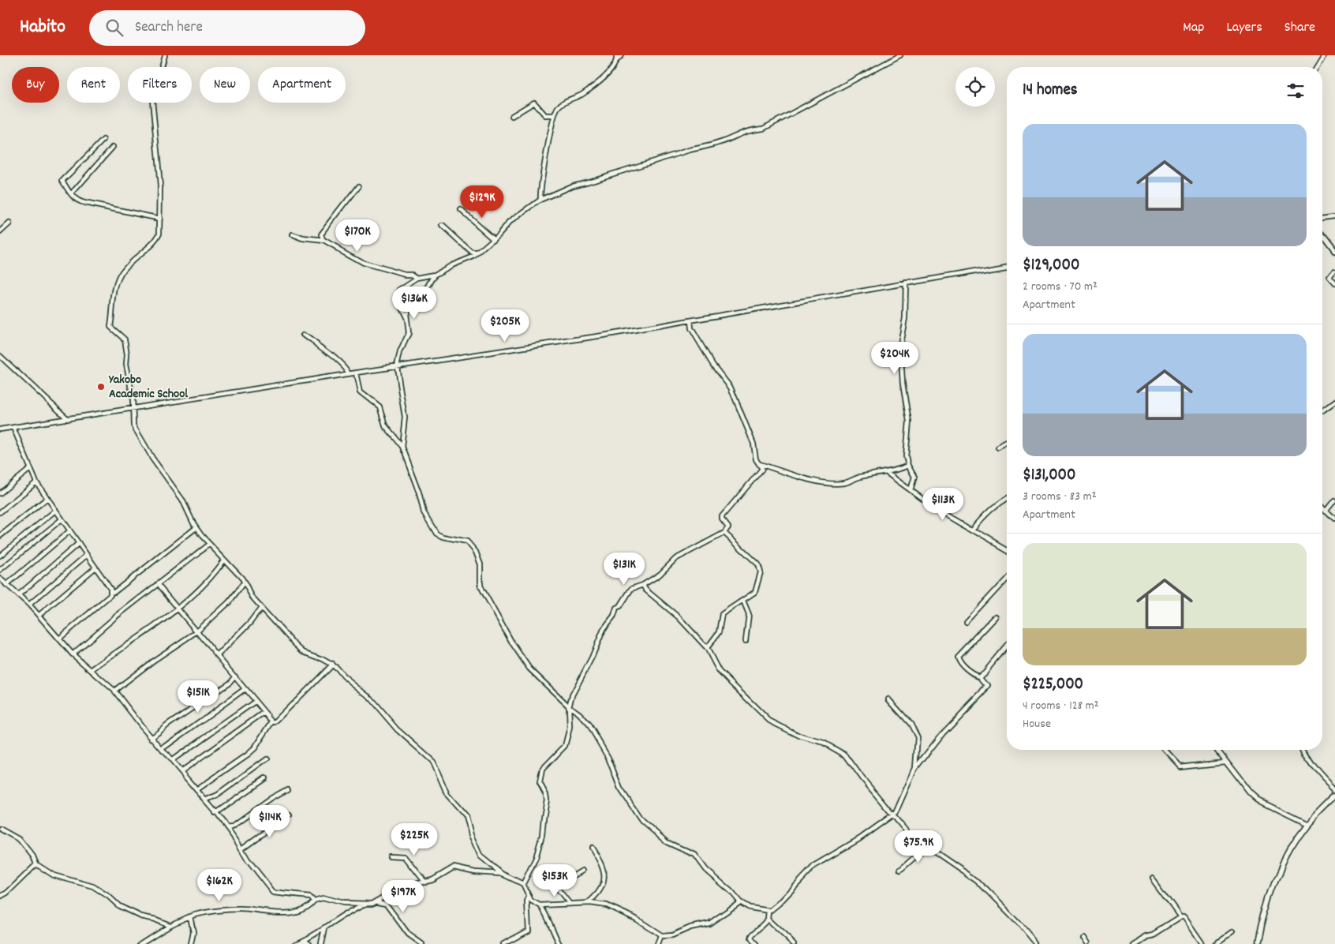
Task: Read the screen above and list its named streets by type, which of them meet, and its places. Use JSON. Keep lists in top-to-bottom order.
{
  "places": ["Yakobo Academic School"],
  "page": {
    "header": "Habito",
    "search": "Search here",
    "nav": ["Map", "Layers", "Share"],
    "chip": [
      "Buy",
      "Rent",
      "Filters",
      "New",
      "Apartment"
    ],
    "heading": "14 homes",
    "list": [
      {
        "name": "$129,000",
        "note": "2 rooms · 70 m² · Apartment"
      },
      {
        "name": "$131,000",
        "note": "3 rooms · 83 m² · Apartment"
      },
      {
        "name": "$225,000",
        "note": "4 rooms · 128 m² · House"
      }
    ],
    "price": [
      "$129K",
      "$170K",
      "$136K",
      "$205K",
      "$204K",
      "$113K",
      "$131K",
      "$151K",
      "$114K",
      "$225K",
      "$75.9K",
      "$153K",
      "$162K",
      "$197K"
    ]
  }
}
